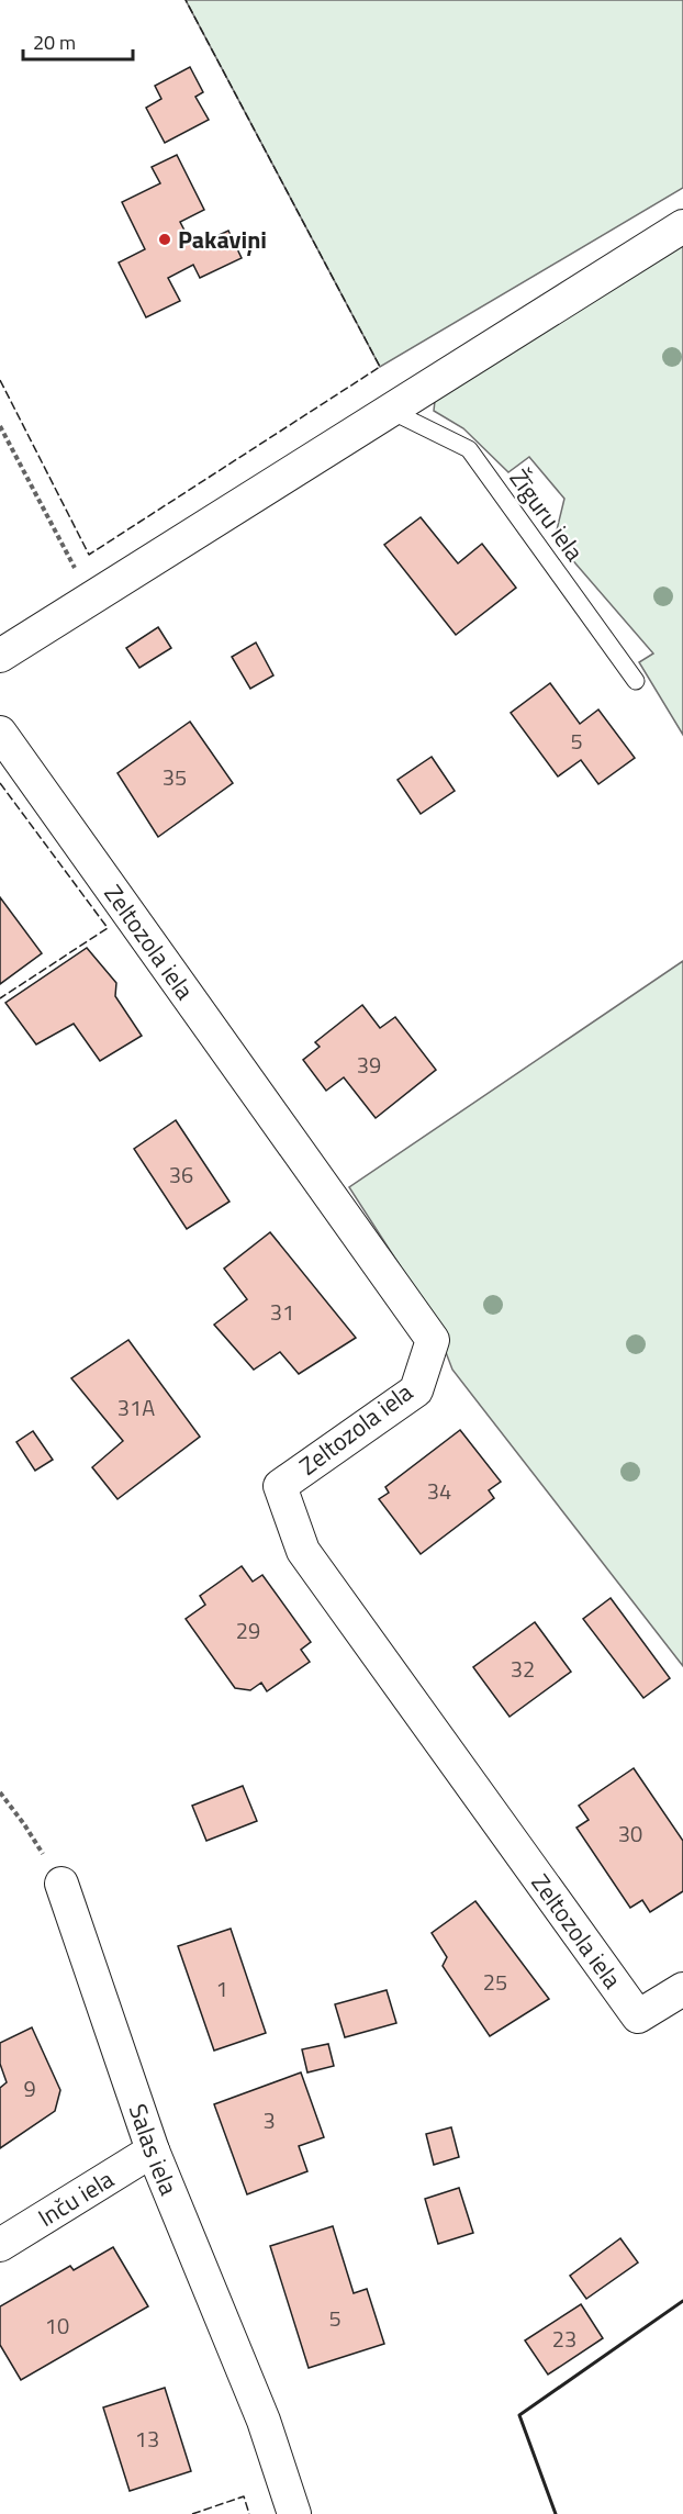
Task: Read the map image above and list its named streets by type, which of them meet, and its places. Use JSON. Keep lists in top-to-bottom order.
{
  "streets": {
    "street": ["Zeltozola iela", "Salas iela", "Inču iela"],
    "lane": ["Žīguru iela"]
  },
  "crossings": [
    ["Salas iela", "Inču iela"]
  ],
  "places": ["Pakaviņi"],
  "house_numbers": [
    "5",
    "35",
    "39",
    "36",
    "31",
    "31A",
    "34",
    "29",
    "32",
    "30",
    "25",
    "1",
    "9",
    "3",
    "5",
    "10",
    "23",
    "13"
  ],
  "scale_bar": "20 m"
}
